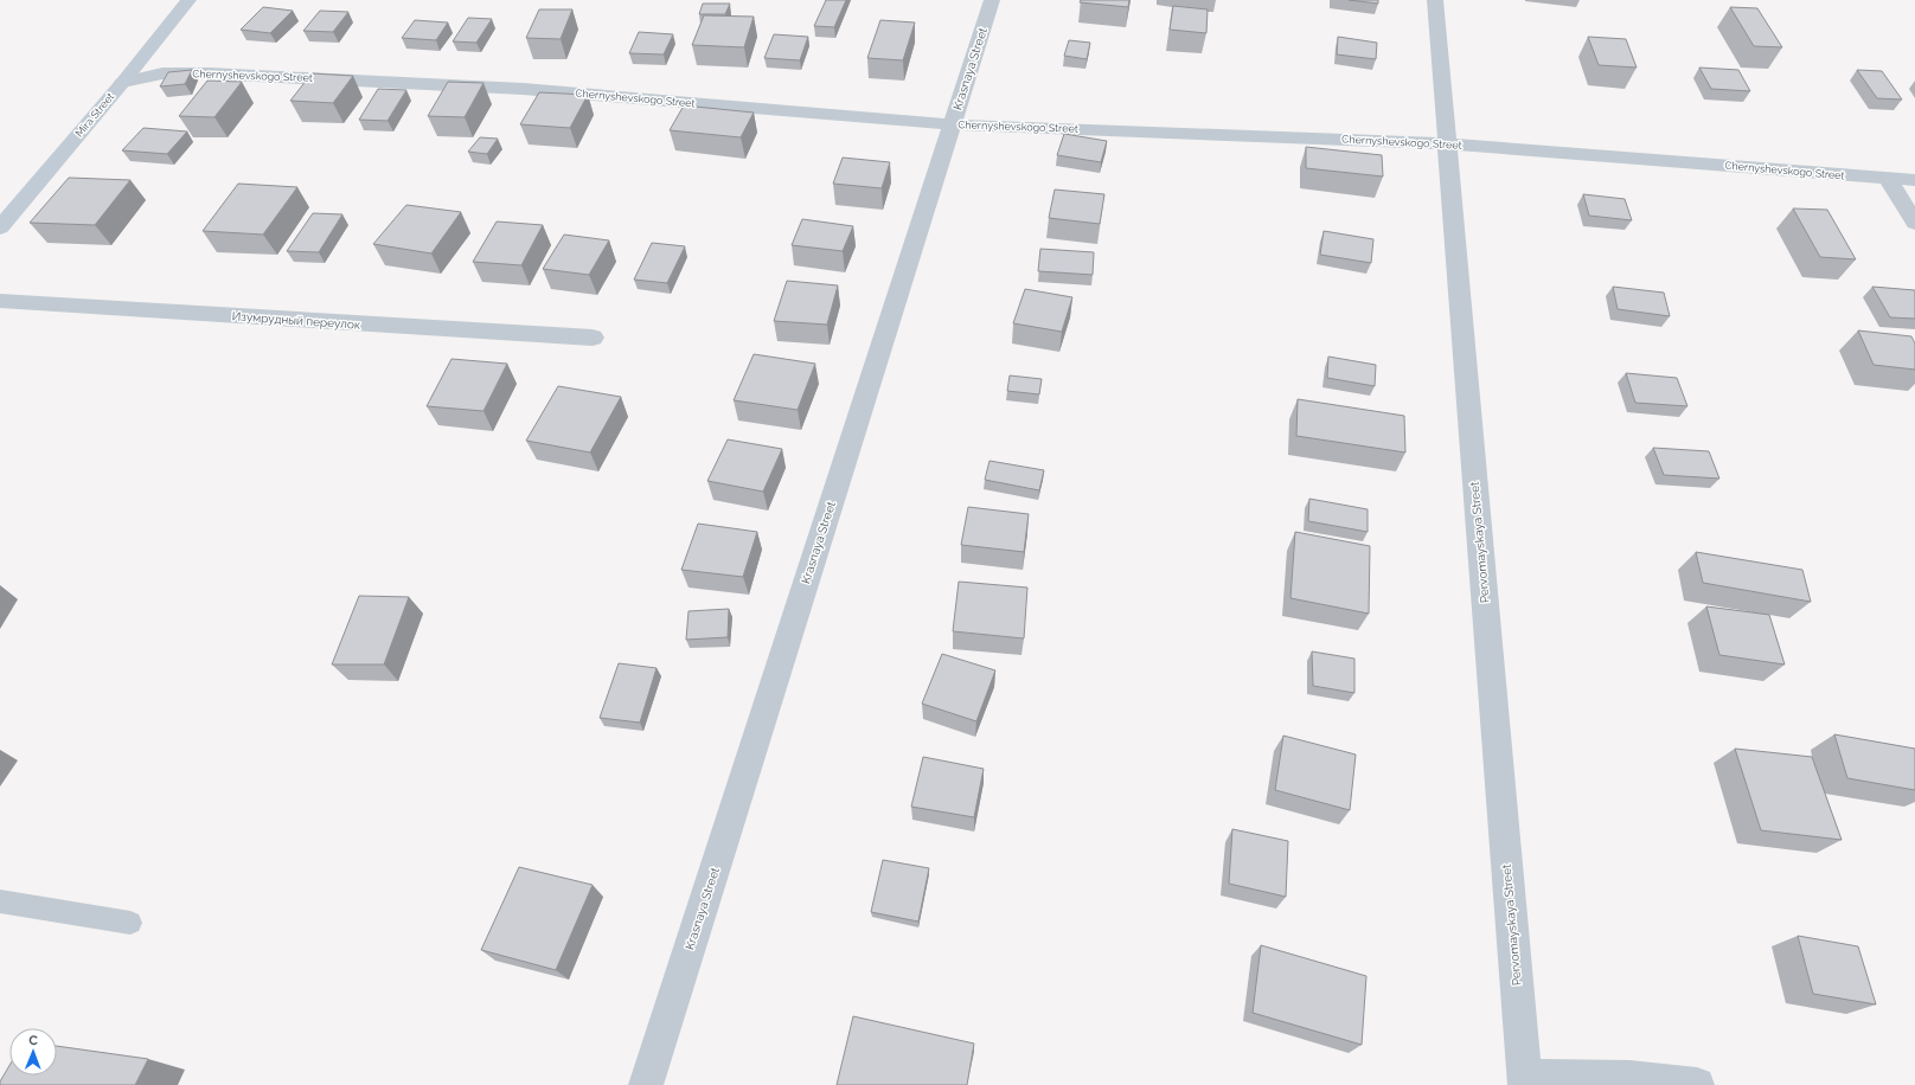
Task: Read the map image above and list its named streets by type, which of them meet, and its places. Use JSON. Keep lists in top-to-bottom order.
{
  "streets": {
    "street": [
      "Krasnaya Street",
      "Chernyshevskogo Street",
      "Mira Street",
      "Изумрудный переулок",
      "Pervomayskaya Street"
    ]
  },
  "crossings": [
    ["Krasnaya Street", "Chernyshevskogo Street"],
    ["Chernyshevskogo Street", "Mira Street"],
    ["Chernyshevskogo Street", "Pervomayskaya Street"]
  ],
  "north": "top"
}
